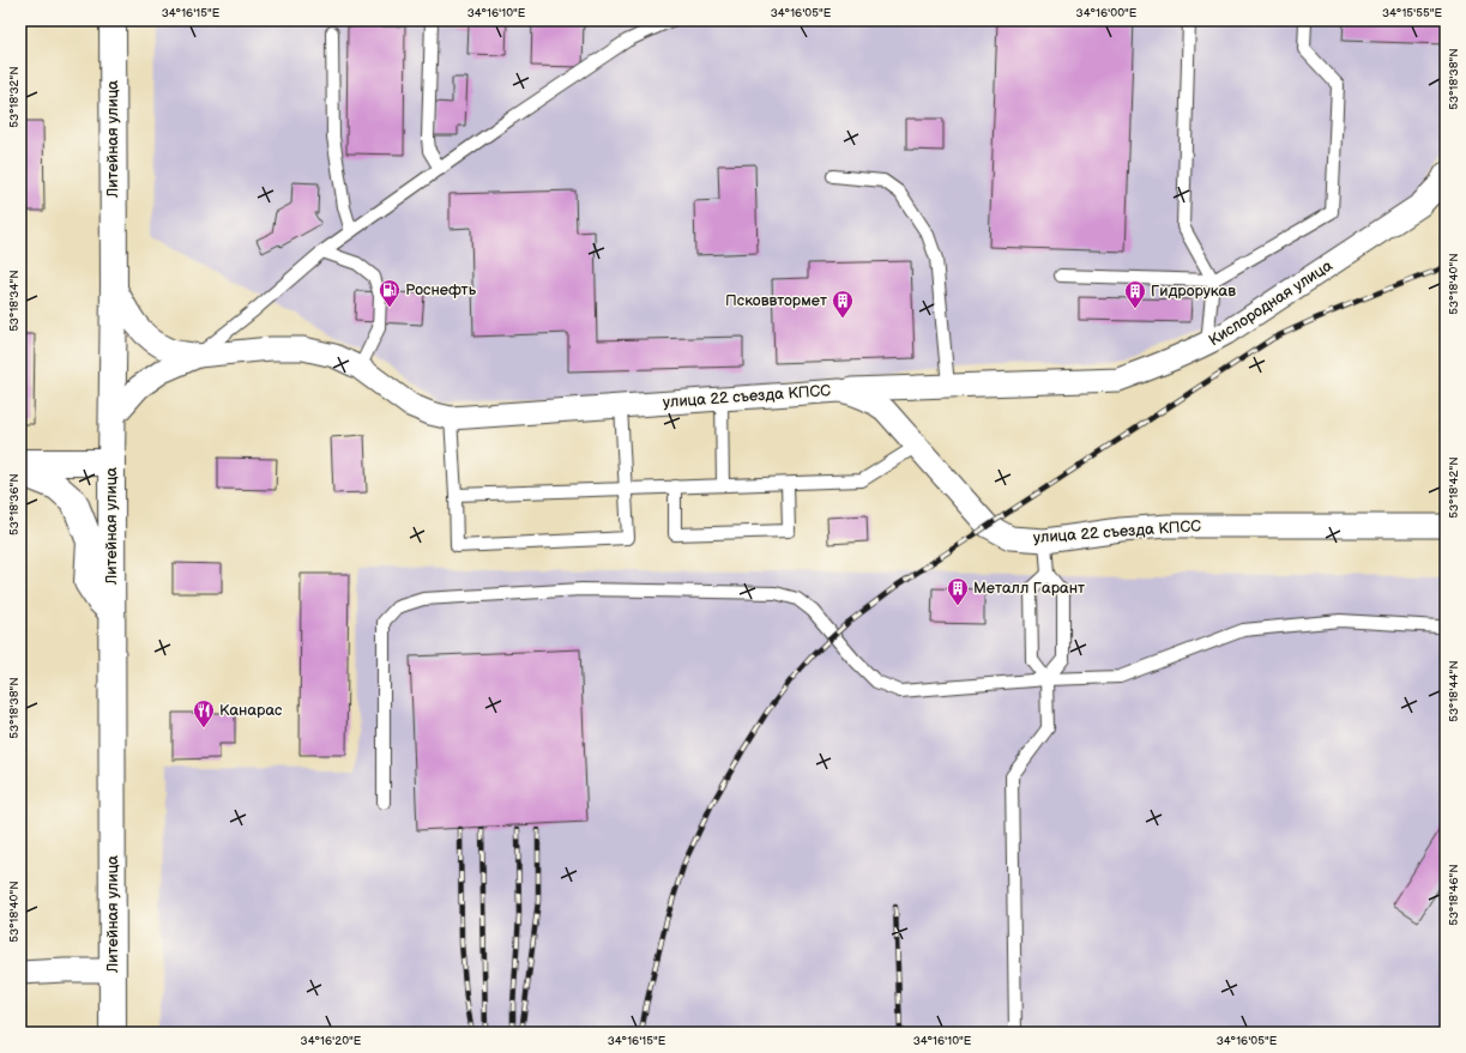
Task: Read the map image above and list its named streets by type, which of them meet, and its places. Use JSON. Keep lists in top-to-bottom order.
{
  "streets": {
    "main road": ["Литейная улица"],
    "street": ["Кислородная улица", "улица 22 съезда КПСС"]
  },
  "crossings": [
    ["Литейная улица", "улица 22 съезда КПСС"],
    ["Кислородная улица", "улица 22 съезда КПСС"]
  ],
  "places": {
    "fuel station": ["Роснефть"],
    "building": ["Гидрорукав", "Псковвтормет", "Металл Гарант"],
    "restaurant": ["Канарас"]
  },
  "coordinates": [
    "34°16'15\"E",
    "34°16'10\"E",
    "34°16'05\"E",
    "34°16'00\"E",
    "34°15'55\"E",
    "53°18'38\"N",
    "53°18'32\"N",
    "53°18'40\"N",
    "53°18'34\"N",
    "53°18'42\"N",
    "53°18'36\"N",
    "53°18'44\"N",
    "53°18'46\"N",
    "34°16'20\"E"
  ]
}
